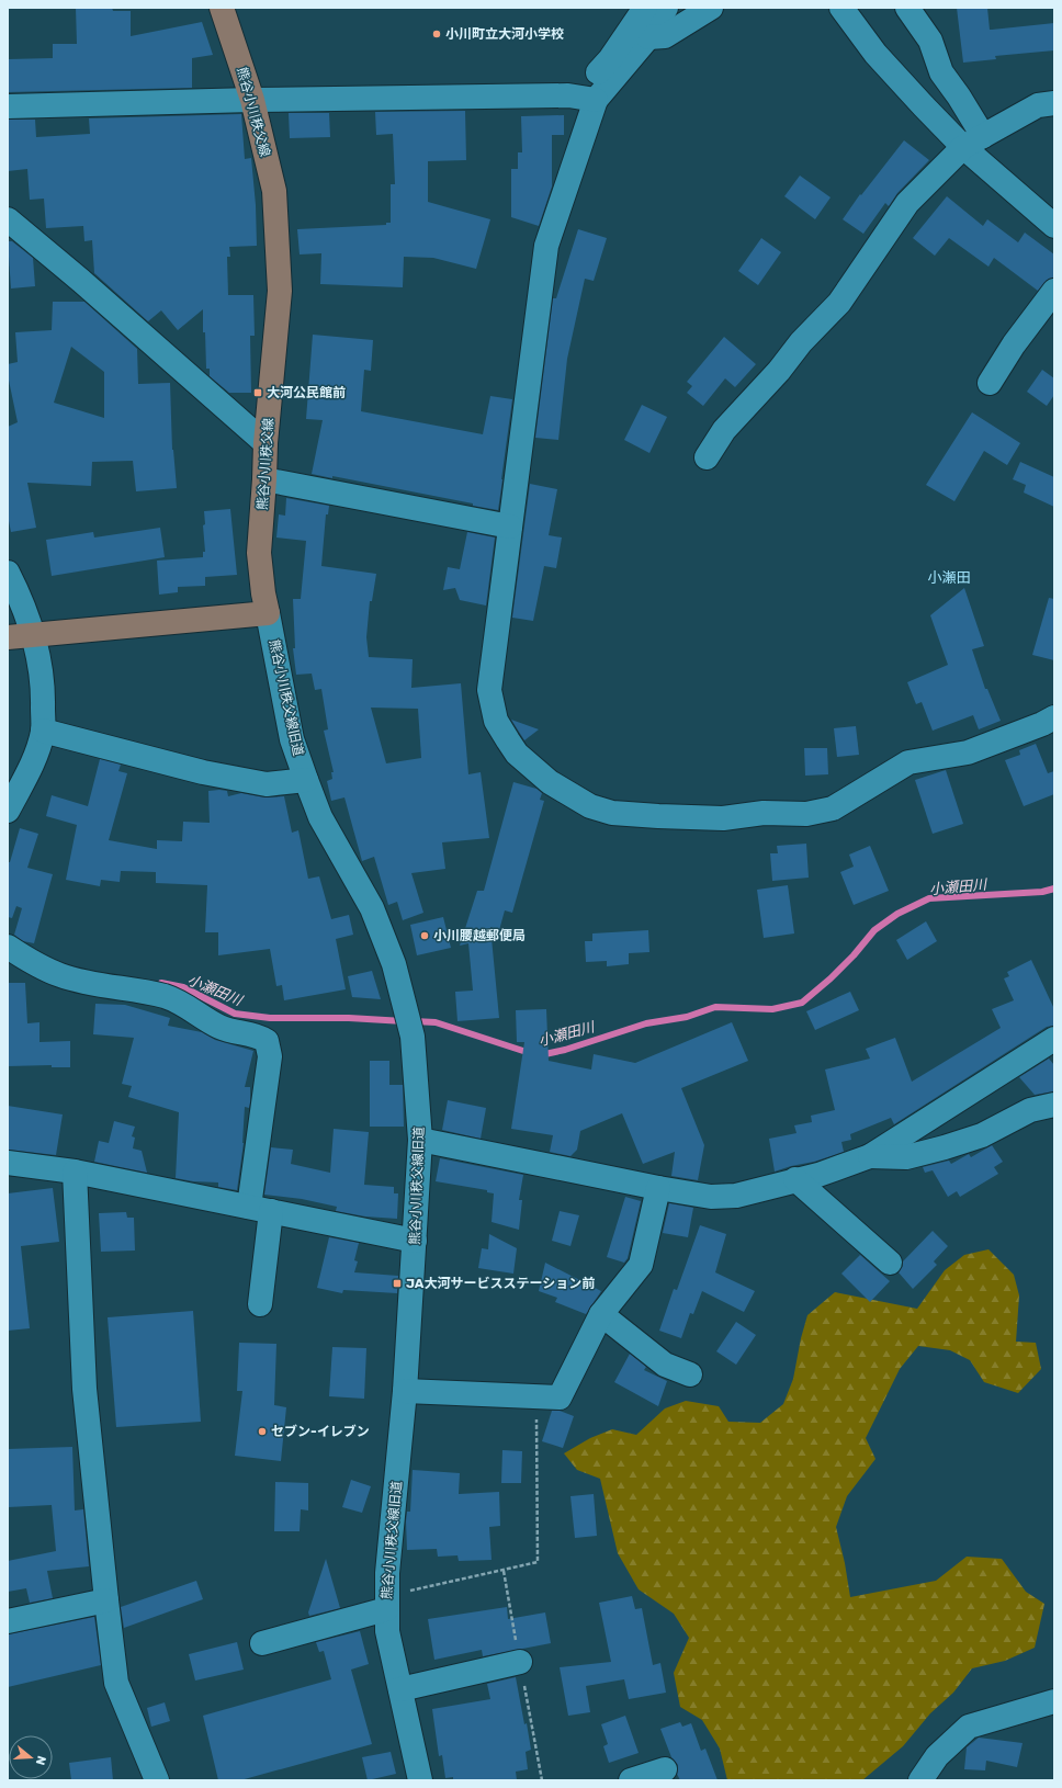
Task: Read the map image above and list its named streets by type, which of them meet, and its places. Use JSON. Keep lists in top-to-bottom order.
{
  "streets": {
    "main road": ["熊谷小川秩父線"],
    "street": ["熊谷小川秩父線旧道"]
  },
  "crossings": [
    ["熊谷小川秩父線", "熊谷小川秩父線旧道"]
  ],
  "districts": ["小瀬田"],
  "water": ["小瀬田川"],
  "places": {
    "other": ["小川町立大河小学校", "小川腰越郵便局", "セブン-イレブン"],
    "transit": ["大河公民館前", "JA大河サービスステーション前"]
  },
  "north": "right"
}
